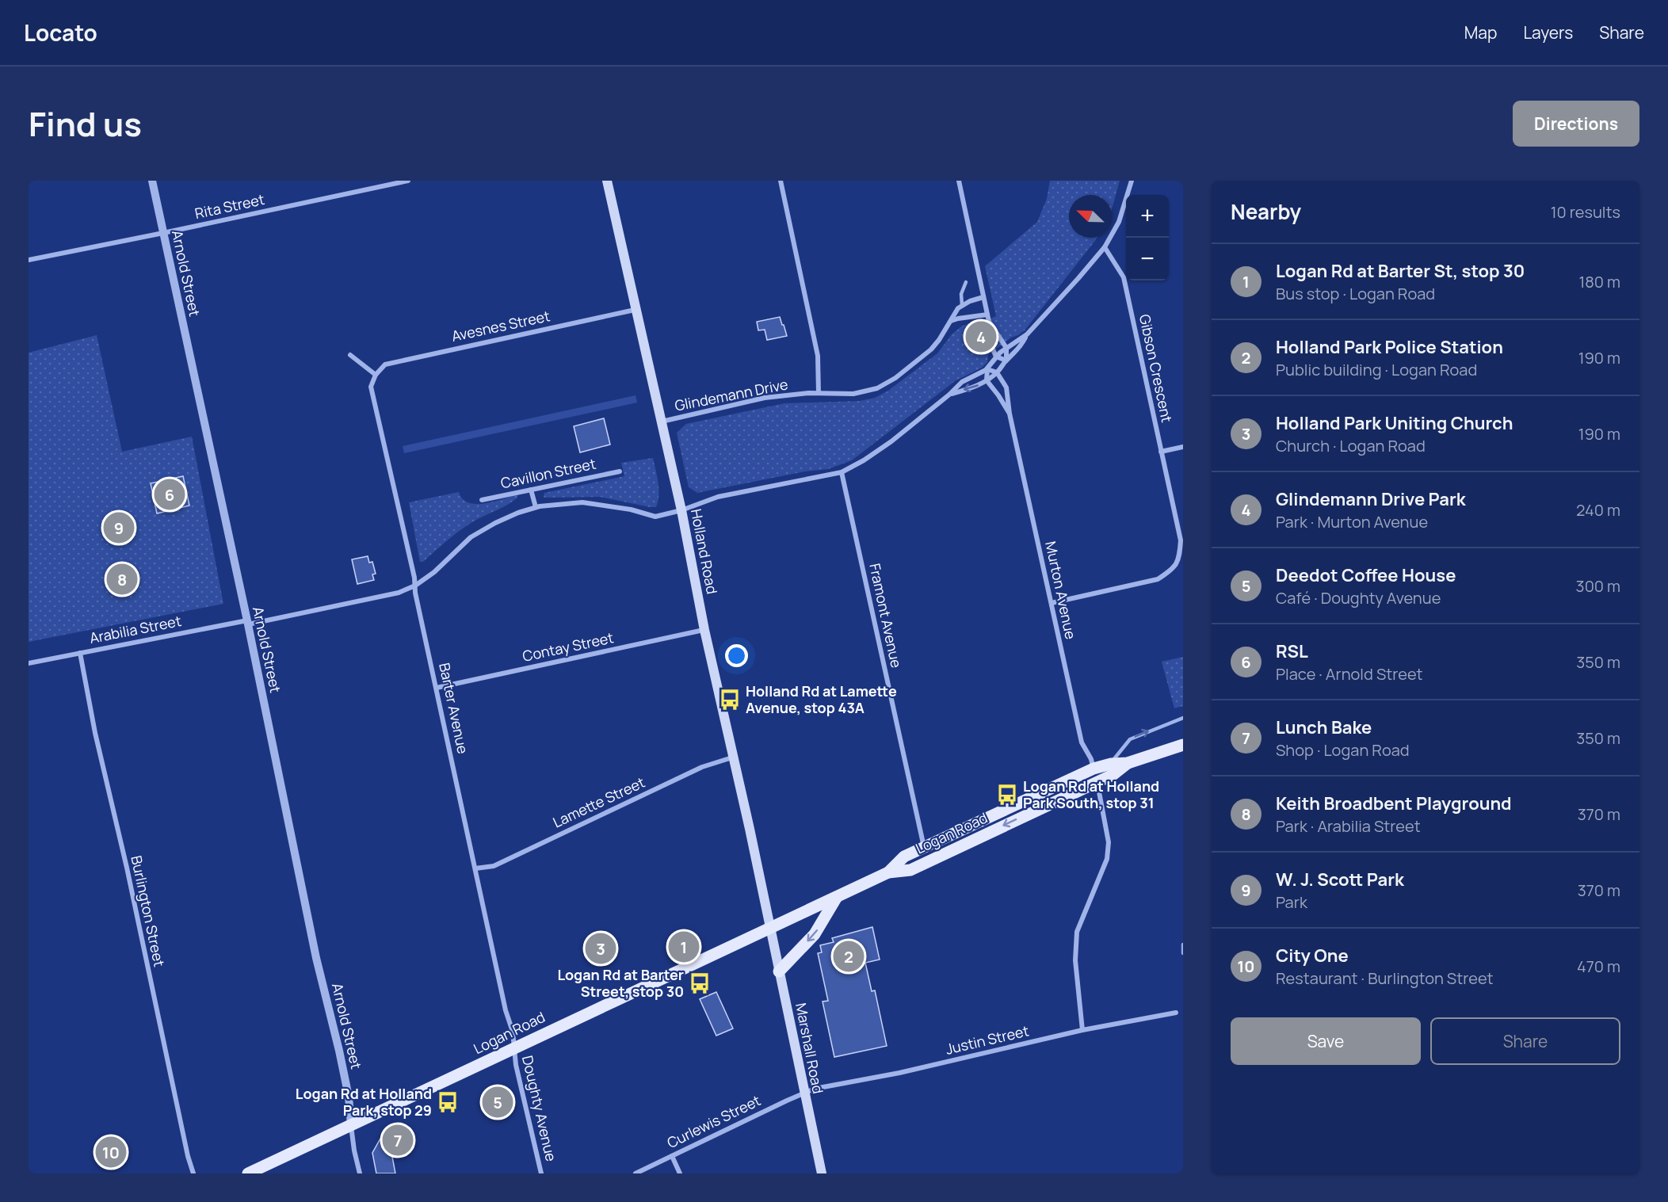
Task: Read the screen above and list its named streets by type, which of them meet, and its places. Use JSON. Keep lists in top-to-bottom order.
{
  "streets": {
    "main road": ["Holland Road", "Logan Road", "Marshall Road"],
    "street": [
      "Rita Street",
      "Arnold Street",
      "Avesnes Street",
      "Gibson Crescent",
      "Glindemann Drive",
      "Cavillon Street",
      "Murton Avenue",
      "Framont Avenue",
      "Arabilia Street",
      "Contay Street",
      "Barter Avenue",
      "Lamette Street",
      "Burlington Street",
      "Justin Street",
      "Doughty Avenue",
      "Curlewis Street"
    ]
  },
  "crossings": [
    ["Rita Street", "Arnold Street"],
    ["Arnold Street", "Arabilia Street"],
    ["Arnold Street", "Logan Road"],
    ["Avesnes Street", "Holland Road"],
    ["Avesnes Street", "Barter Avenue"],
    ["Gibson Crescent", "Murton Avenue"],
    ["Glindemann Drive", "Holland Road"],
    ["Cavillon Street", "Holland Road"],
    ["Cavillon Street", "Arabilia Street"],
    ["Cavillon Street", "Barter Avenue"],
    ["Holland Road", "Contay Street"],
    ["Holland Road", "Lamette Street"],
    ["Holland Road", "Logan Road"],
    ["Holland Road", "Marshall Road"],
    ["Murton Avenue", "Logan Road"],
    ["Murton Avenue", "Justin Street"],
    ["Framont Avenue", "Logan Road"],
    ["Arabilia Street", "Barter Avenue"],
    ["Arabilia Street", "Burlington Street"],
    ["Contay Street", "Barter Avenue"],
    ["Barter Avenue", "Lamette Street"],
    ["Barter Avenue", "Logan Road"],
    ["Barter Avenue", "Doughty Avenue"],
    ["Logan Road", "Marshall Road"],
    ["Logan Road", "Doughty Avenue"],
    ["Justin Street", "Marshall Road"],
    ["Justin Street", "Curlewis Street"],
    ["Marshall Road", "Curlewis Street"]
  ],
  "places": {
    "bus stop": [
      "Holland Rd at Lamette Avenue, stop 43A",
      "Logan Rd at Holland Park South, stop 31",
      "Logan Rd at Barter Street, stop 30",
      "Logan Rd at Holland Park, stop 29"
    ]
  },
  "north": "top left",
  "page": {
    "header": "Locato",
    "nav": ["Map", "Layers", "Share"],
    "title": "Find us",
    "buttons": [
      "Directions",
      ["Save", "Share"]
    ],
    "heading": ["Nearby", "10 results"],
    "map_buttons": ["+", "−"],
    "list": [
      {
        "mark": "1",
        "name": "Logan Rd at Barter St, stop 30",
        "note": "Bus stop · Logan Road",
        "value": "180 m"
      },
      {
        "mark": "2",
        "name": "Holland Park Police Station",
        "note": "Public building · Logan Road",
        "value": "190 m"
      },
      {
        "mark": "3",
        "name": "Holland Park Uniting Church",
        "note": "Church · Logan Road",
        "value": "190 m"
      },
      {
        "mark": "4",
        "name": "Glindemann Drive Park",
        "note": "Park · Murton Avenue",
        "value": "240 m"
      },
      {
        "mark": "5",
        "name": "Deedot Coffee House",
        "note": "Café · Doughty Avenue",
        "value": "300 m"
      },
      {
        "mark": "6",
        "name": "RSL",
        "note": "Place · Arnold Street",
        "value": "350 m"
      },
      {
        "mark": "7",
        "name": "Lunch Bake",
        "note": "Shop · Logan Road",
        "value": "350 m"
      },
      {
        "mark": "8",
        "name": "Keith Broadbent Playground",
        "note": "Park · Arabilia Street",
        "value": "370 m"
      },
      {
        "mark": "9",
        "name": "W. J. Scott Park",
        "note": "Park",
        "value": "370 m"
      },
      {
        "mark": "10",
        "name": "City One",
        "note": "Restaurant · Burlington Street",
        "value": "470 m"
      }
    ],
    "pins": [
      "4",
      "6",
      "9",
      "8",
      "1",
      "3",
      "2",
      "5",
      "7",
      "10"
    ]
  }
}
